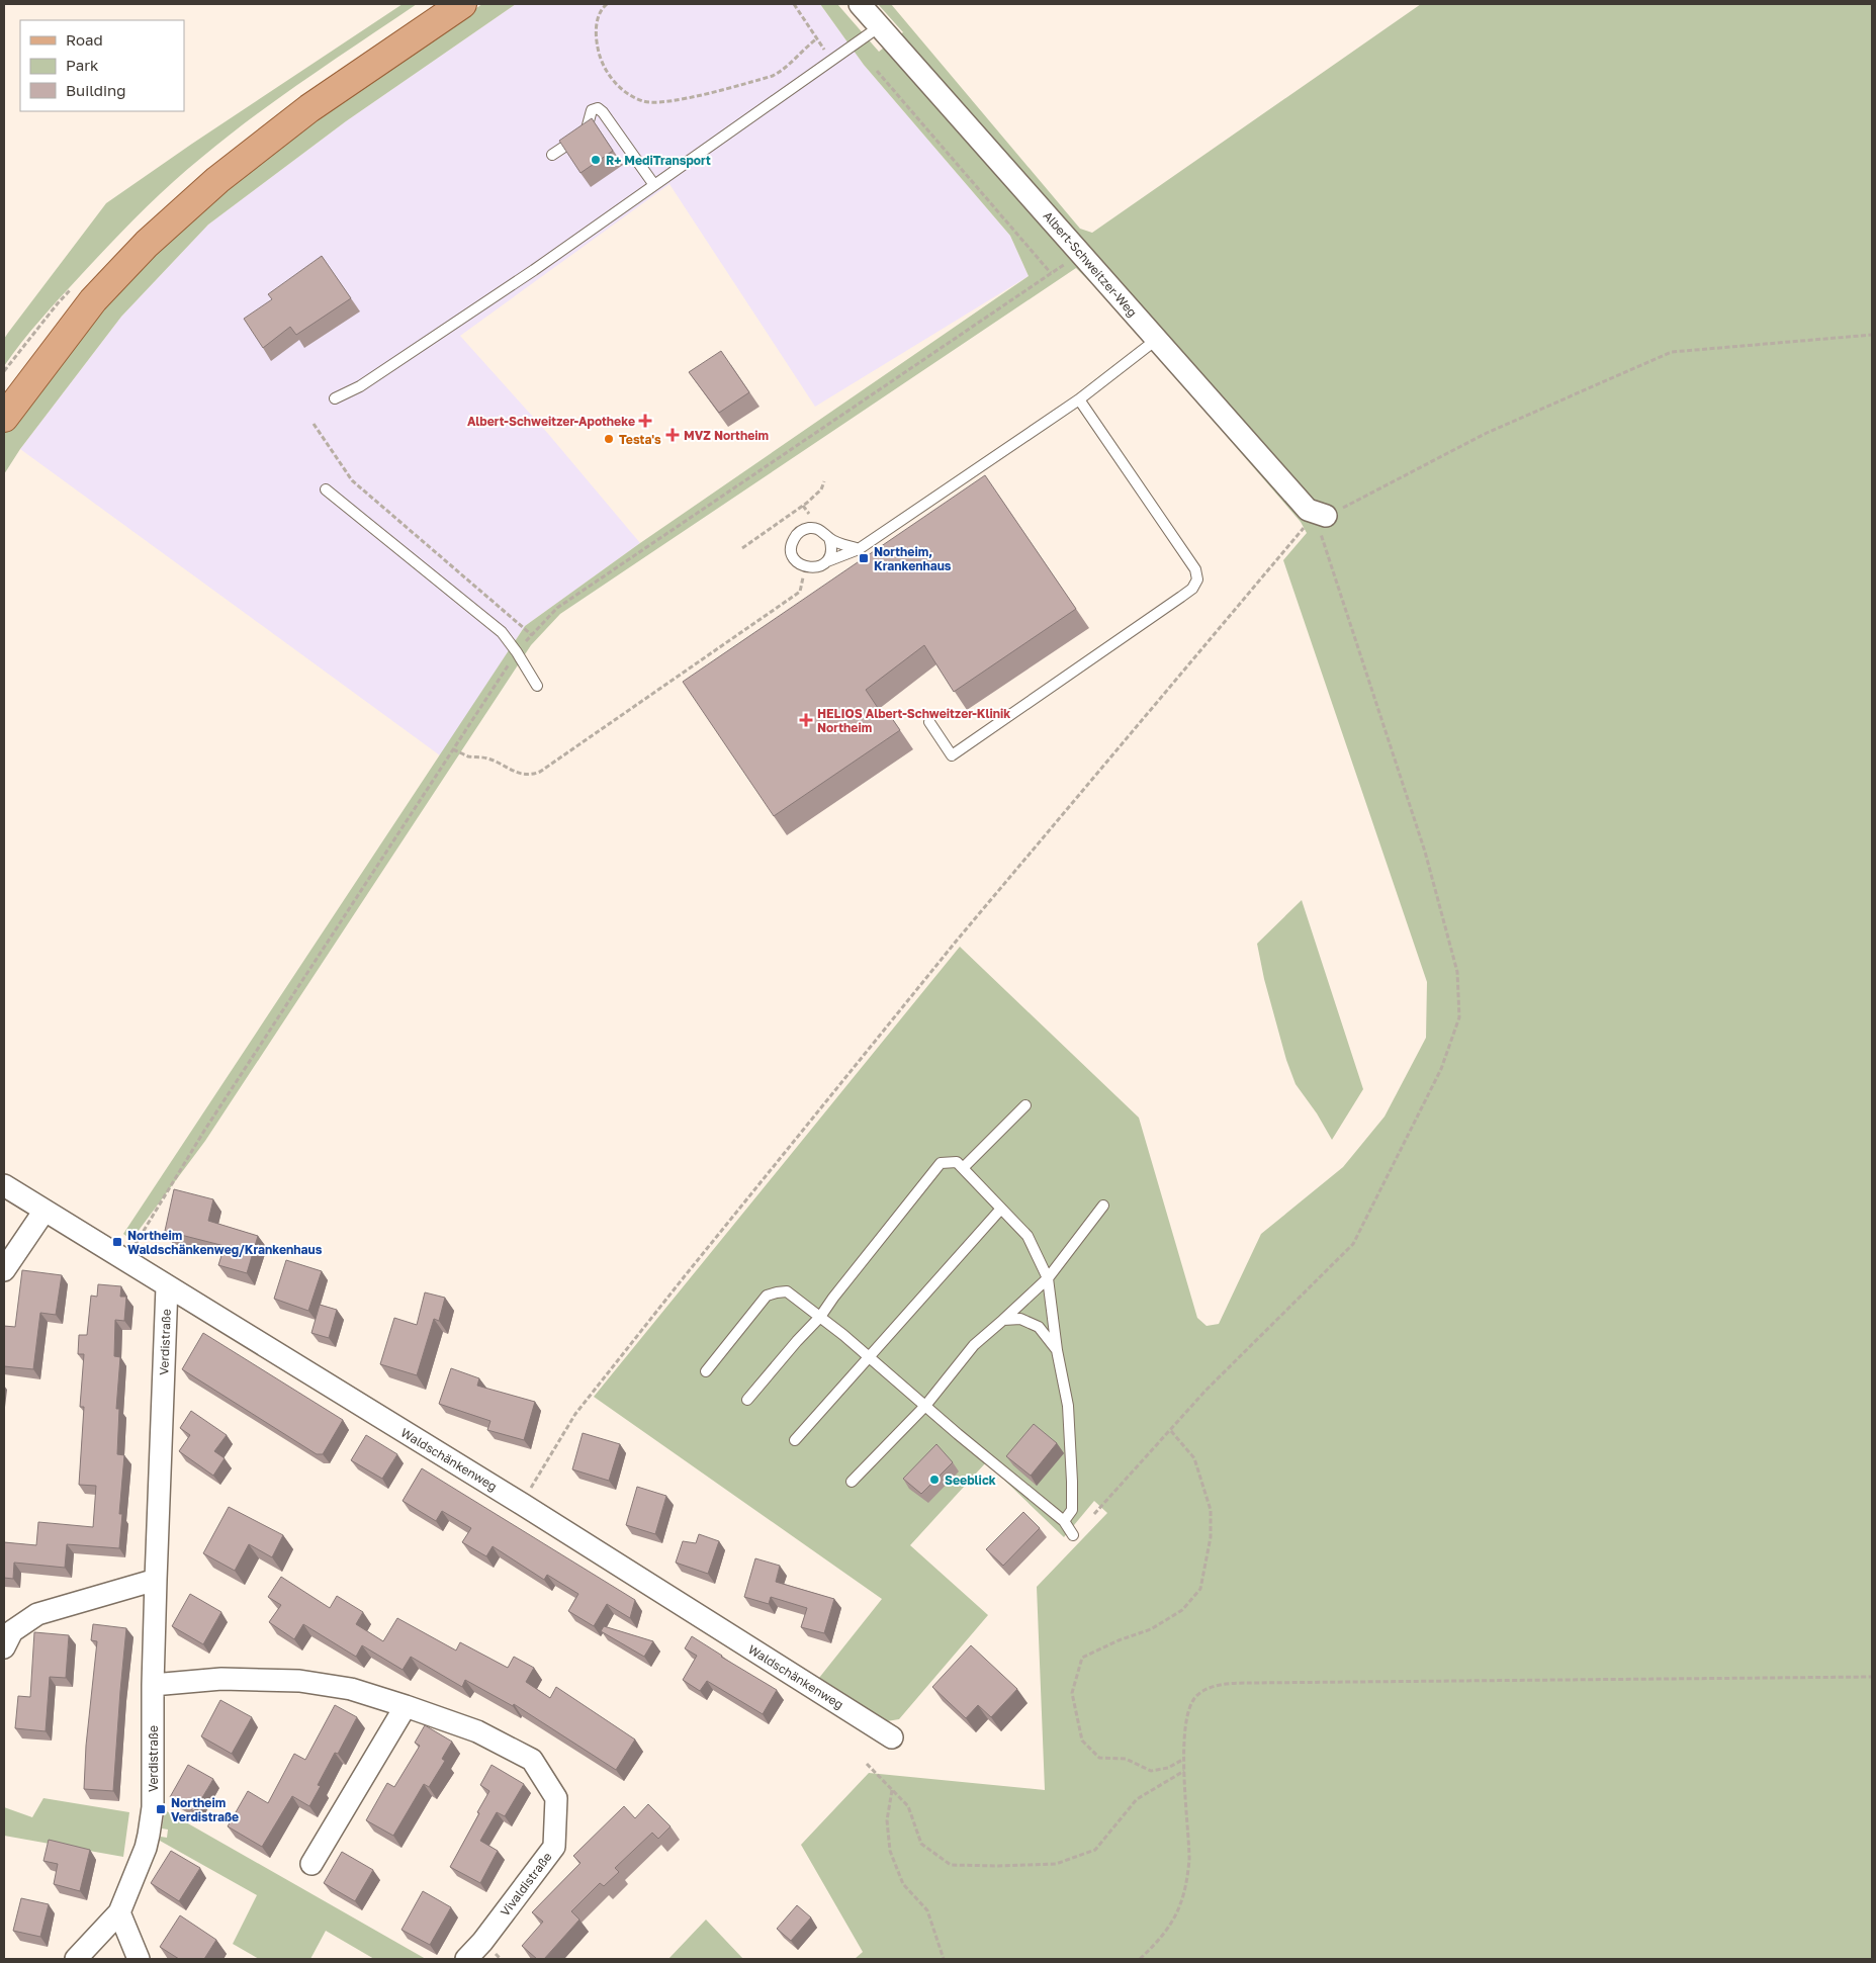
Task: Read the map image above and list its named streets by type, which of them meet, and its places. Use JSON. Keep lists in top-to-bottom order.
{
  "streets": {
    "street": [
      "Albert-Schweitzer-Weg",
      "Verdistraße",
      "Waldschänkenweg",
      "Vivaldistraße"
    ]
  },
  "crossings": [
    ["Verdistraße", "Waldschänkenweg"],
    ["Verdistraße", "Vivaldistraße"]
  ],
  "places": {
    "other": ["R+ MediTransport", "Testa's", "Seeblick"],
    "health": ["Albert-Schweitzer-Apotheke", "MVZ Northeim", "HELIOS Albert-Schweitzer-Klinik Northeim"],
    "transit": ["Northeim, Krankenhaus", "Northeim Waldschänkenweg/Krankenhaus", "Northeim Verdistraße"]
  },
  "legend": ["Road", "Park", "Building"]
}
